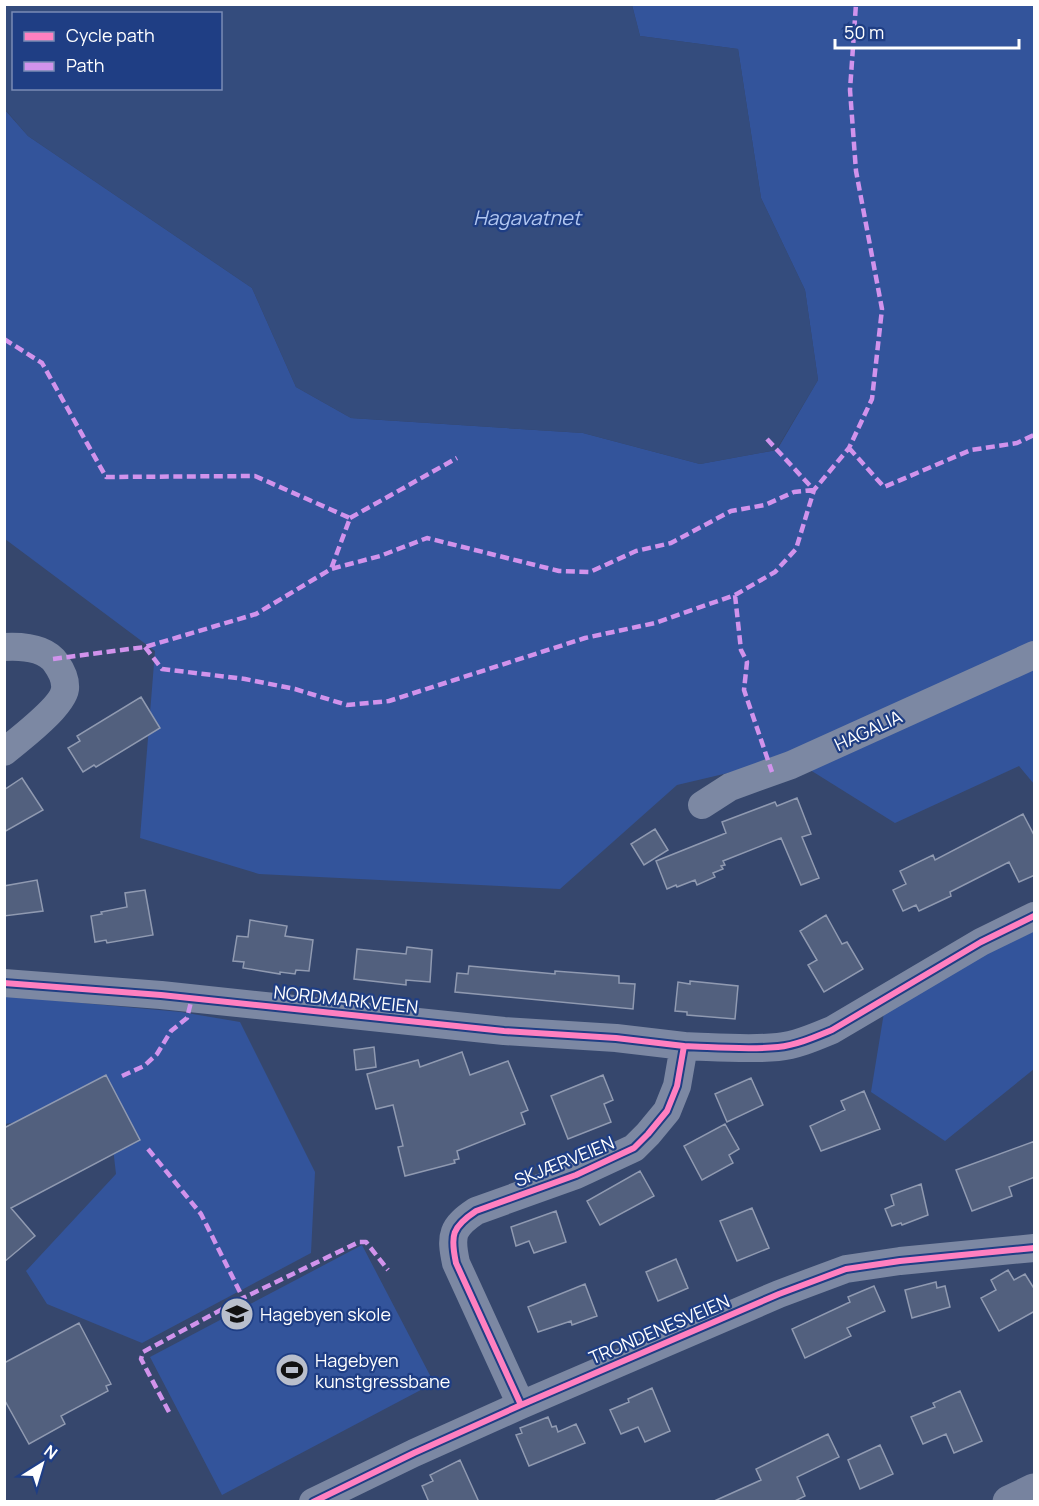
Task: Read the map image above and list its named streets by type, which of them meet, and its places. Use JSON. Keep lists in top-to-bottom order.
{
  "streets": {
    "street": [
      "HAGALIA",
      "NORDMARKVEIEN",
      "SKJÆRVEIEN",
      "TRONDENESVEIEN"
    ]
  },
  "crossings": [
    ["NORDMARKVEIEN", "SKJÆRVEIEN"],
    ["SKJÆRVEIEN", "TRONDENESVEIEN"]
  ],
  "water": ["Hagavatnet"],
  "places": {
    "school or university": ["Hagebyen skole"],
    "sports": ["Hagebyen kunstgressbane"]
  },
  "legend": ["Cycle path", "Path"],
  "scale_bar": "50 m",
  "north": "top right"
}
